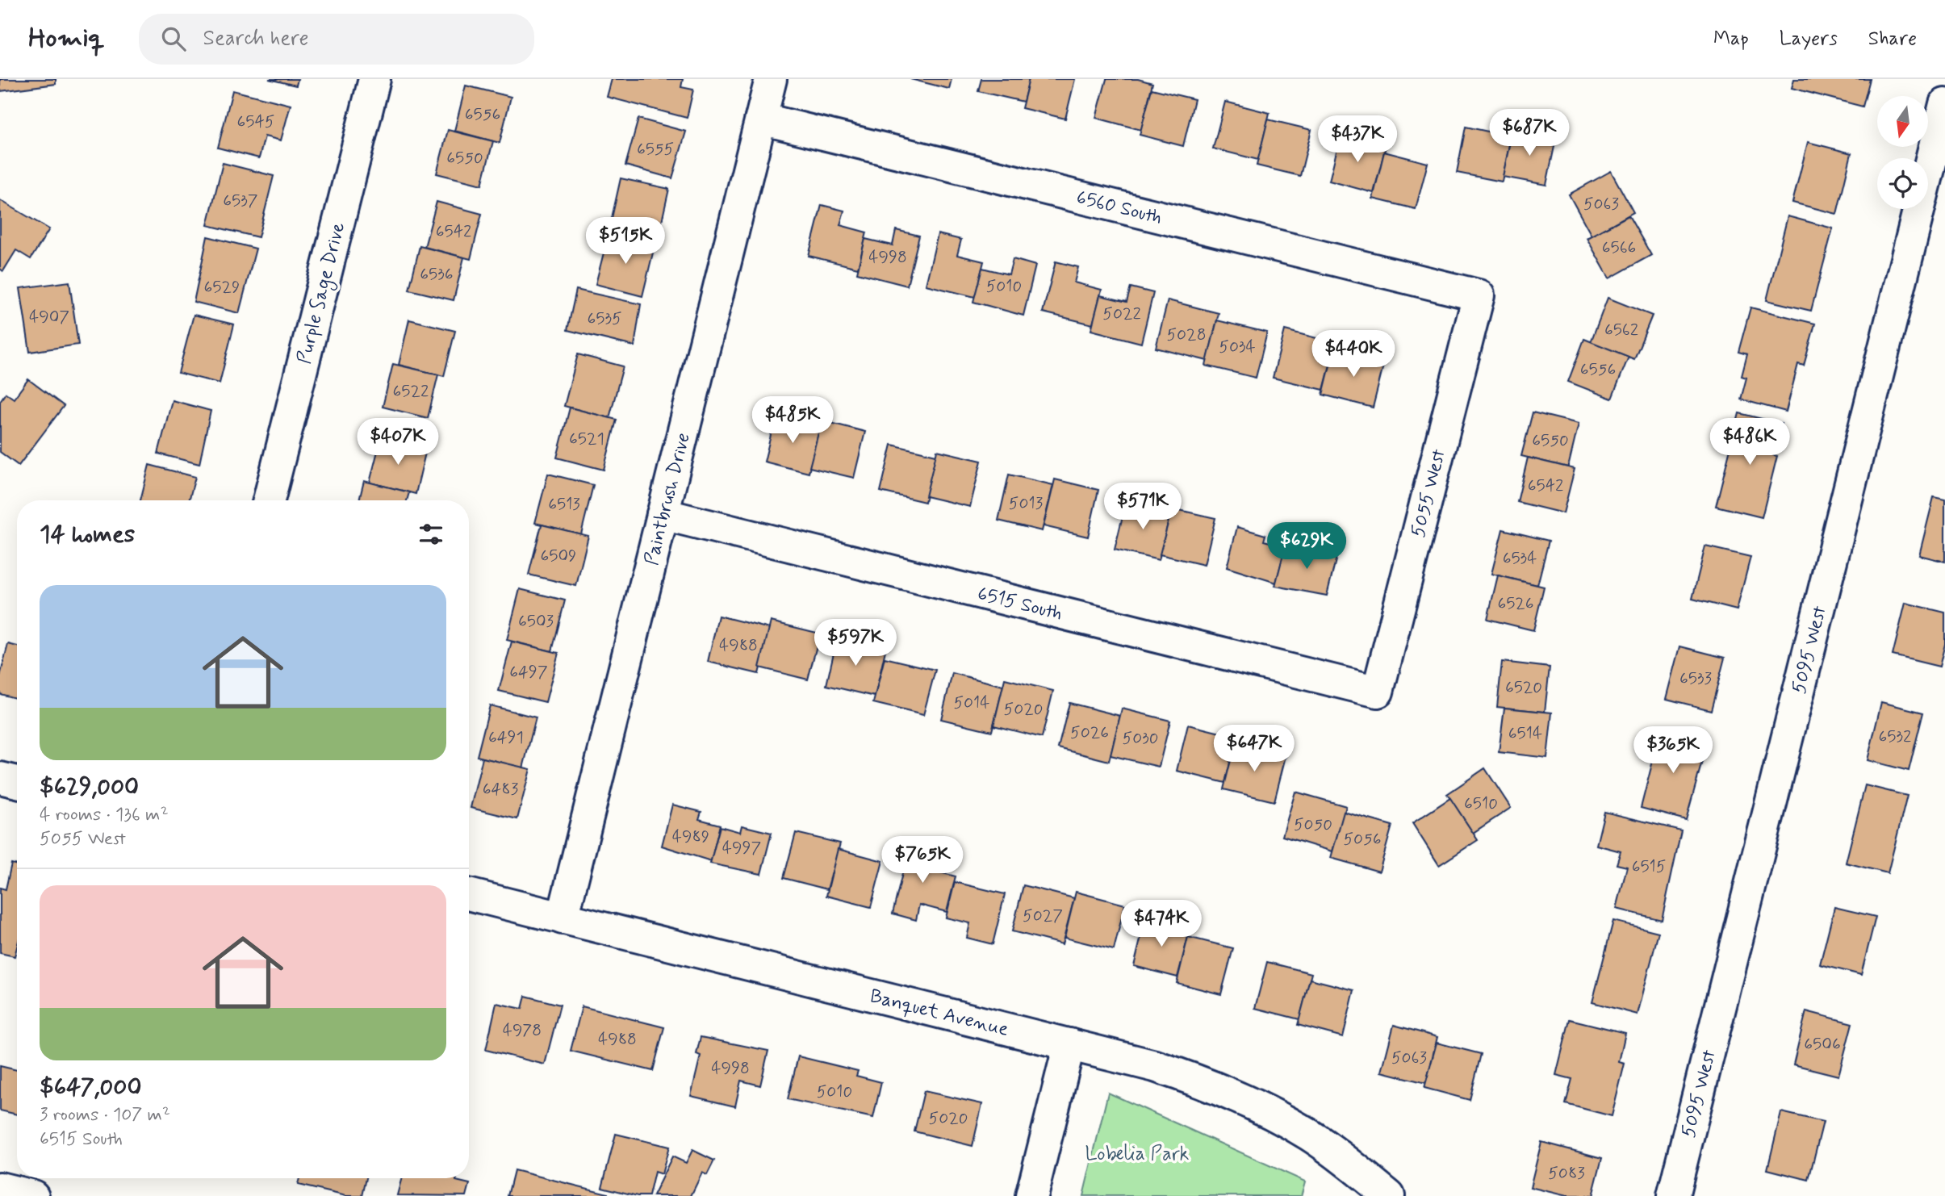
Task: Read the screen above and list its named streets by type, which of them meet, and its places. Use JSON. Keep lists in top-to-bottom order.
{
  "streets": {
    "street": [
      "6560 South",
      "Purple Sage Drive",
      "5055 West",
      "Paintbrush Drive",
      "6515 South",
      "5095 West",
      "Banquet Avenue"
    ]
  },
  "crossings": [
    ["6560 South", "5055 West"],
    ["6560 South", "Paintbrush Drive"],
    ["5055 West", "6515 South"],
    ["Paintbrush Drive", "6515 South"],
    ["Paintbrush Drive", "Banquet Avenue"]
  ],
  "parks": ["Lobelia Park"],
  "house_numbers": [
    "6556",
    "6545",
    "6555",
    "6550",
    "6537",
    "5063",
    "6542",
    "6566",
    "4998",
    "6536",
    "5010",
    "6529",
    "5022",
    "4907",
    "6535",
    "6562",
    "5028",
    "5034",
    "6556",
    "6522",
    "6521",
    "6550",
    "6542",
    "5013",
    "6513",
    "6509",
    "6534",
    "6526",
    "6503",
    "4988",
    "6497",
    "6533",
    "6520",
    "5014",
    "5020",
    "5026",
    "6514",
    "6532",
    "6491",
    "5030",
    "6483",
    "6510",
    "5050",
    "4989",
    "5056",
    "4997",
    "6515",
    "5027",
    "4978",
    "4988",
    "6506",
    "5063",
    "4998",
    "5010",
    "5020",
    "5083"
  ],
  "north": "bottom",
  "page": {
    "header": "Homiq",
    "search": "Search here",
    "nav": ["Map", "Layers", "Share"],
    "price": [
      "$687K",
      "$437K",
      "$515K",
      "$440K",
      "$485K",
      "$407K",
      "$486K",
      "$571K",
      "$629K",
      "$597K",
      "$647K",
      "$365K",
      "$765K",
      "$474K"
    ],
    "heading": "14 homes",
    "list": [
      {
        "name": "$629,000",
        "note": "4 rooms · 136 m² · 5055 West"
      },
      {
        "name": "$647,000",
        "note": "3 rooms · 107 m² · 6515 South"
      }
    ]
  }
}
